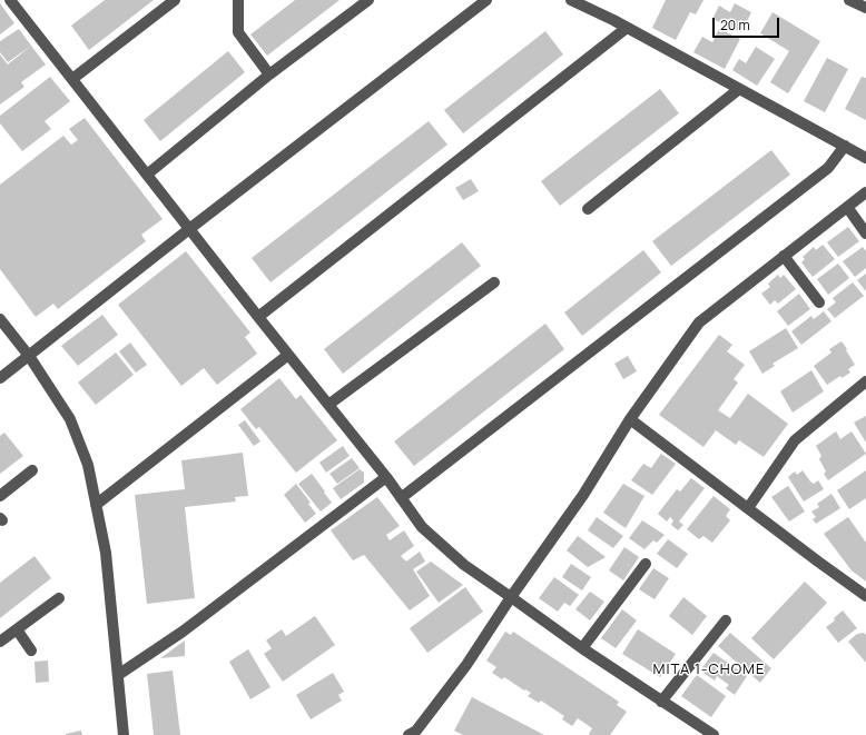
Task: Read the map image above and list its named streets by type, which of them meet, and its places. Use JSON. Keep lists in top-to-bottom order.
{
  "districts": ["MITA 1-CHOME"],
  "scale_bar": "20 m"
}
